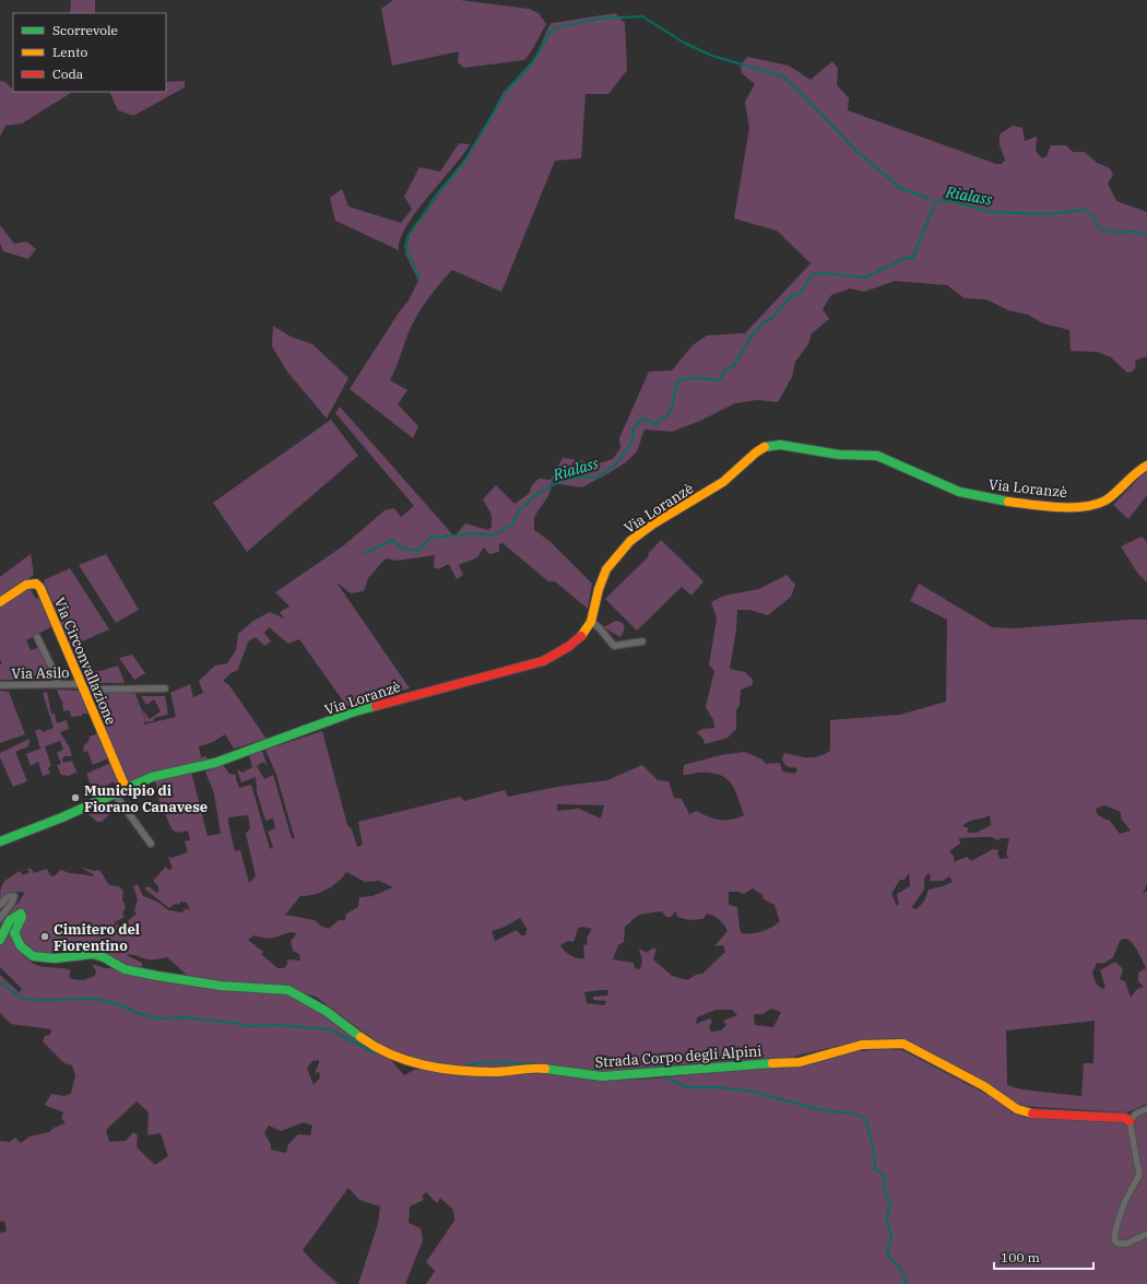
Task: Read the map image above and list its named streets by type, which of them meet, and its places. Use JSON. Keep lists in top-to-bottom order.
{
  "streets": {
    "street": [
      "Via Loranzè",
      "Via Circonvallazione",
      "Via Asilo",
      "Strada Corpo degli Alpini"
    ]
  },
  "crossings": [
    ["Via Loranzè", "Via Circonvallazione"],
    ["Via Circonvallazione", "Via Asilo"]
  ],
  "water": ["Rialass"],
  "places": ["Municipio di Fiorano Canavese", "Cimitero del Fiorentino"],
  "legend": ["Scorrevole", "Lento", "Coda"],
  "scale_bar": "100 m"
}
